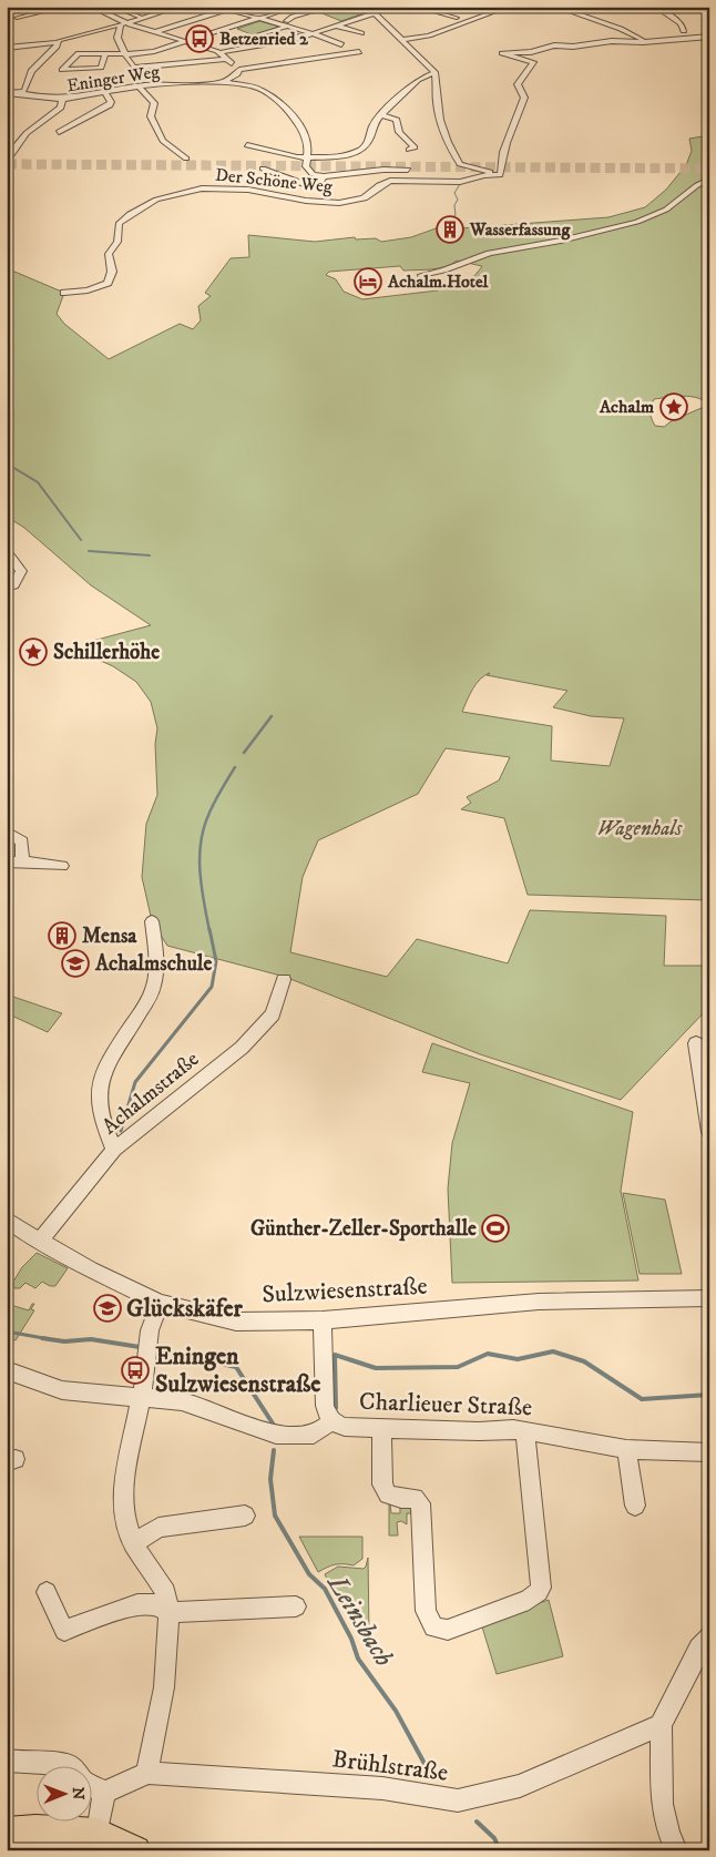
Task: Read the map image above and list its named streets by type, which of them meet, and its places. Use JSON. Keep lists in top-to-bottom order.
{
  "streets": {
    "street": [
      "Eninger Weg",
      "Der Schöne Weg",
      "Achalmstraße",
      "Sulzwiesenstraße",
      "Charlieuer Straße",
      "Brühlstraße"
    ]
  },
  "crossings": [
    ["Achalmstraße", "Sulzwiesenstraße"],
    ["Sulzwiesenstraße", "Charlieuer Straße"]
  ],
  "water": ["Leinsbach"],
  "parks": ["Wagenhals"],
  "places": {
    "bus stop": ["Betzenried 2", "Eningen Sulzwiesenstraße"],
    "building": ["Wasserfassung", "Mensa"],
    "hotel": ["Achalm.Hotel"],
    "place": ["Achalm", "Schillerhöhe"],
    "school or university": ["Achalmschule", "Glückskäfer"],
    "sports": ["Günther-Zeller-Sporthalle"]
  },
  "north": "right"
}
